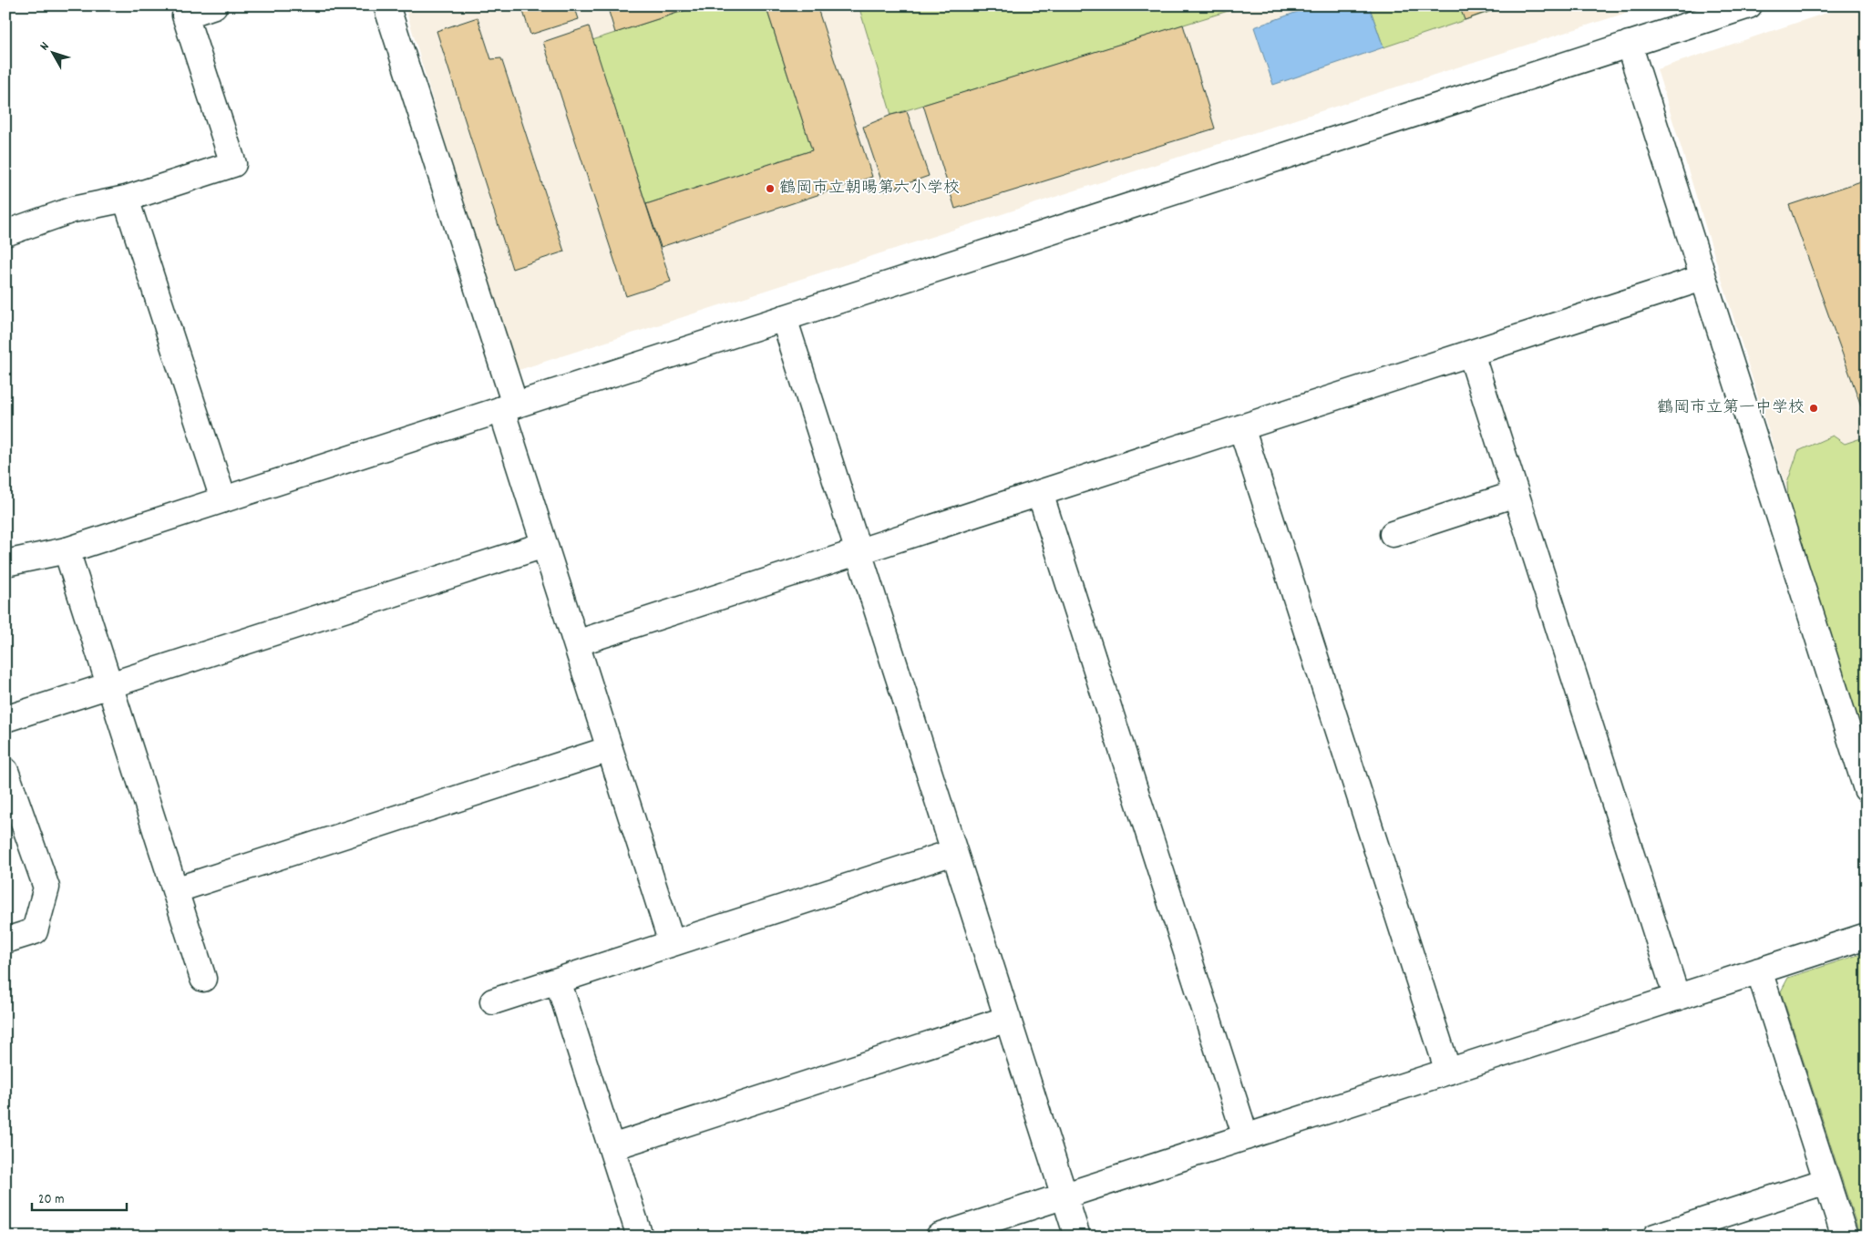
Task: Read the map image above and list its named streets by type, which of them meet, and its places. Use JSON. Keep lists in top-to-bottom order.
{
  "places": ["鶴岡市立朝暘第六小学校", "鶴岡市立第一中学校"],
  "scale_bar": "20 m",
  "north": "top left"
}
